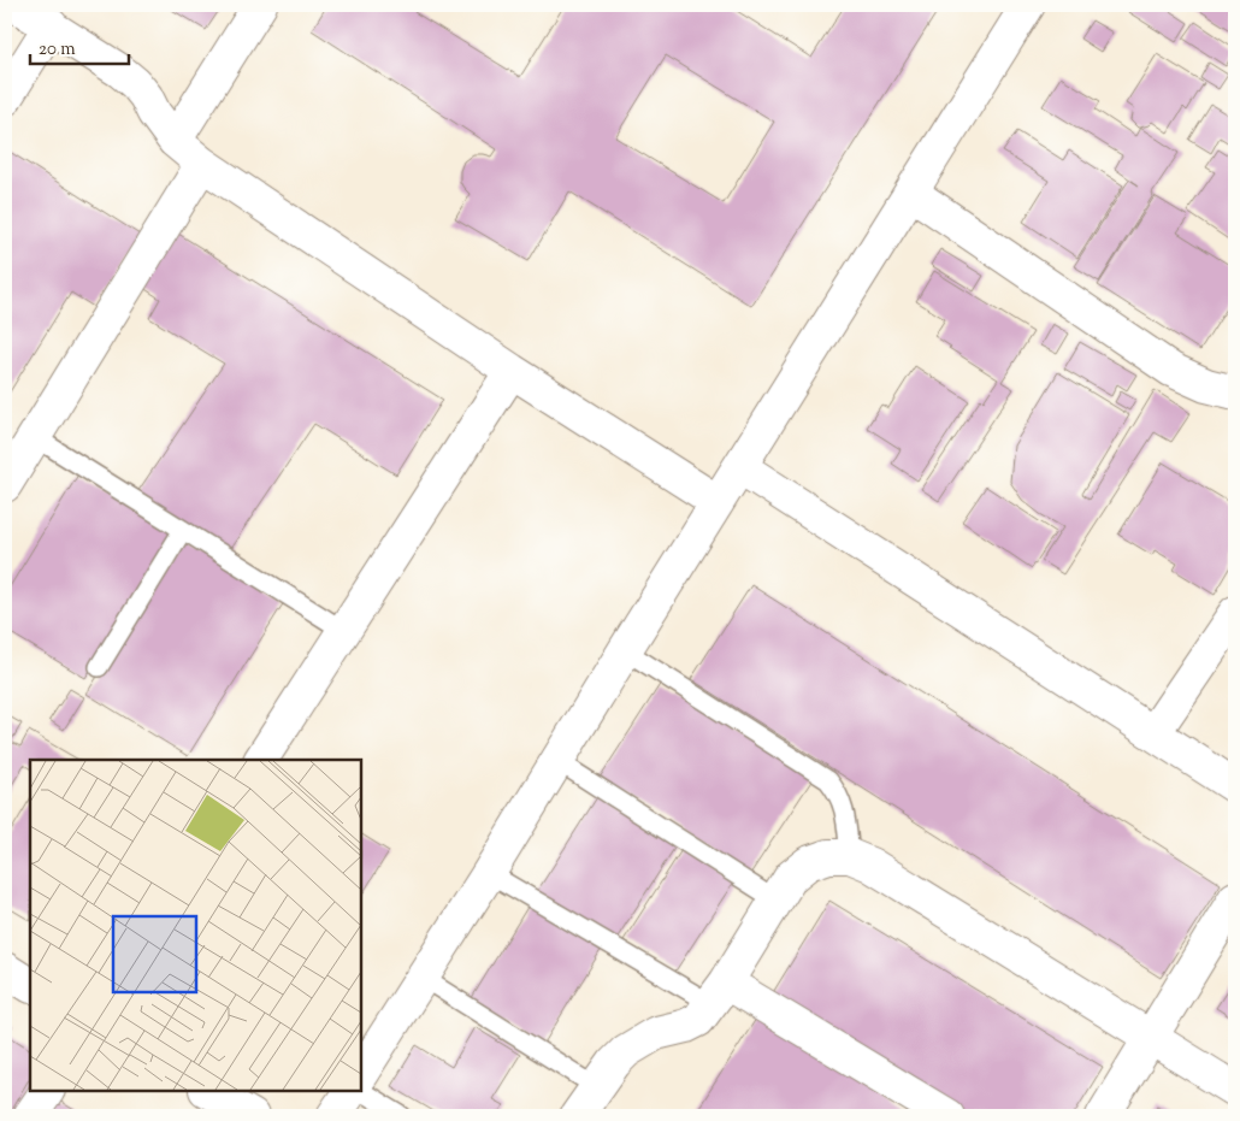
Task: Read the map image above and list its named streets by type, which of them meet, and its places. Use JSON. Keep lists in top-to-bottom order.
{
  "scale_bar": "20 m"
}
